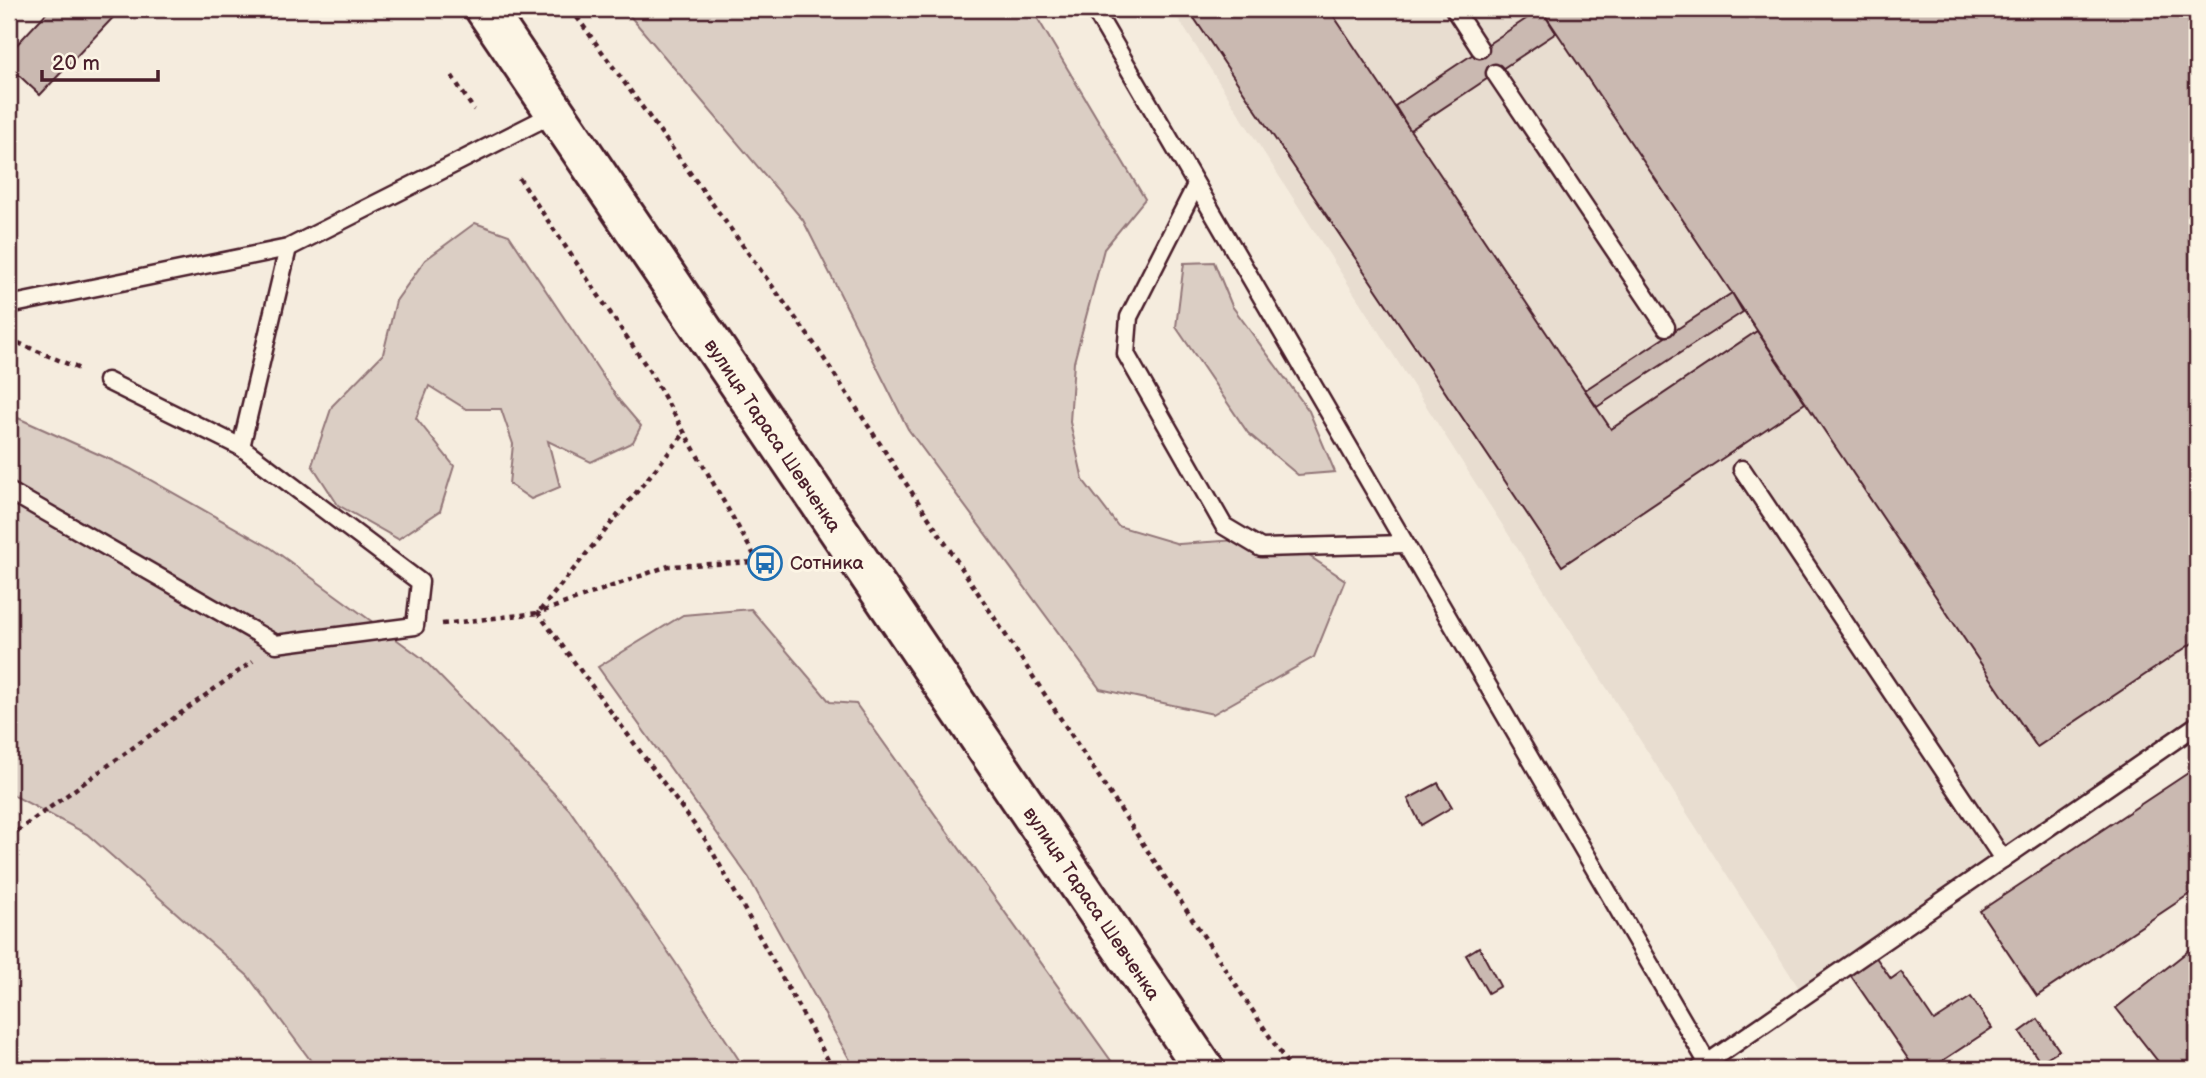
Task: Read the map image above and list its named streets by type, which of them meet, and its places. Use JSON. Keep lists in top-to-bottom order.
{
  "streets": {
    "main road": ["вулиця Тараса Шевченка"]
  },
  "places": {
    "bus stop": ["Сотника"]
  },
  "scale_bar": "20 m"
}
